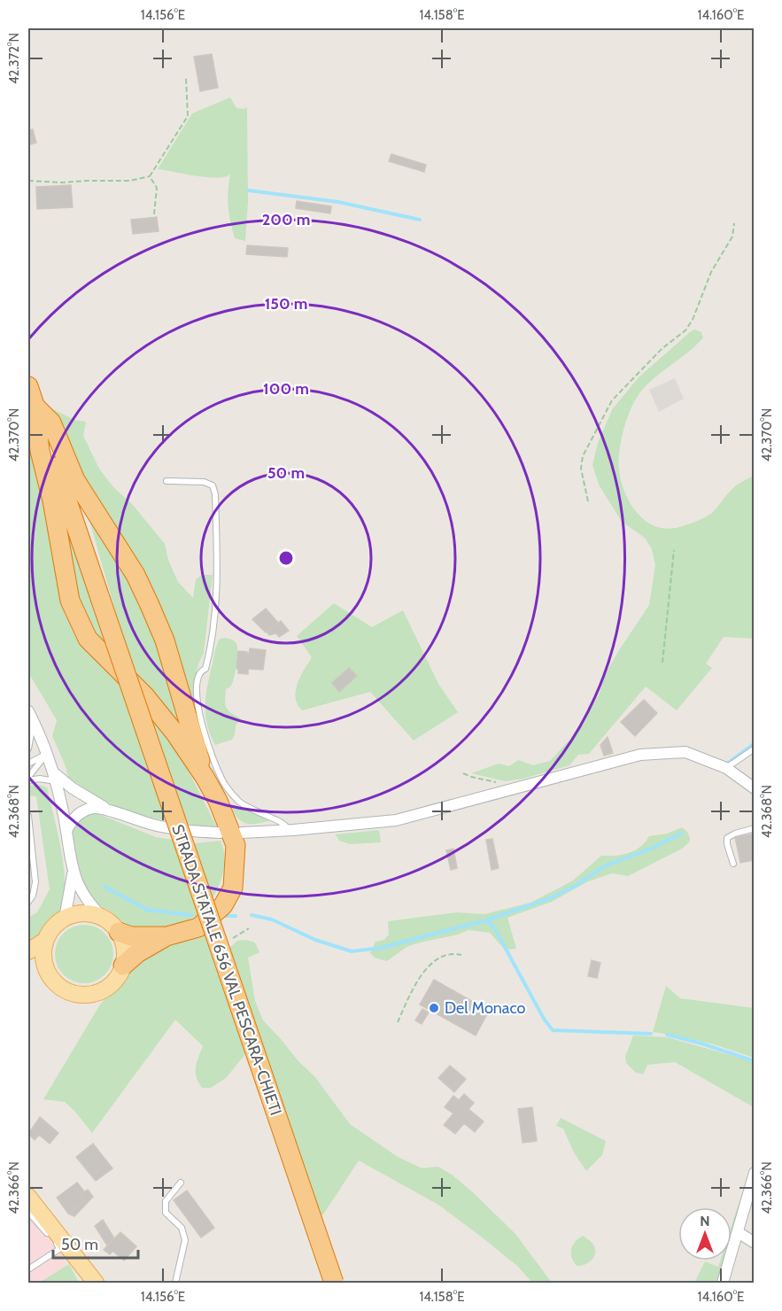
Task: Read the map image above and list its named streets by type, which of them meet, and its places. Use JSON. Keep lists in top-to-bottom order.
{
  "streets": {
    "highway": ["STRADA STATALE 656 VAL PESCARA-CHIETI"]
  },
  "places": ["Del Monaco"],
  "scale_bar": "50 m",
  "north": "top",
  "coordinates": [
    "14.156°E",
    "14.158°E",
    "14.160°E",
    "42.372°N",
    "42.370°N",
    "42.368°N",
    "42.366°N"
  ],
  "rings": [
    "200 m",
    "150 m",
    "100 m",
    "50 m"
  ]
}
